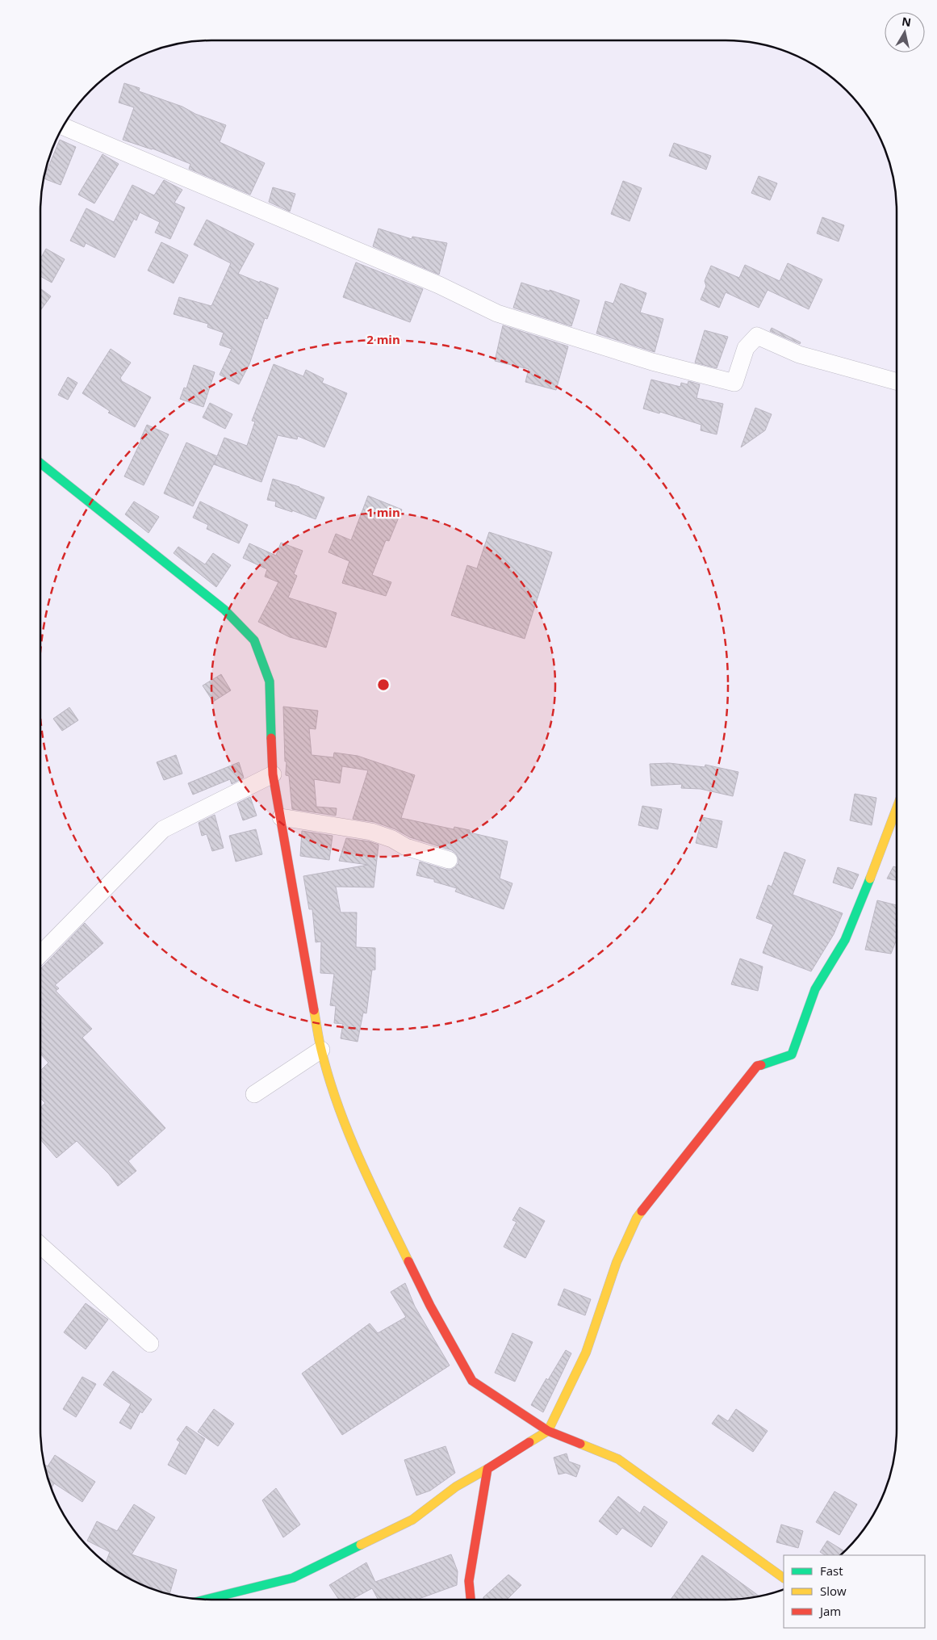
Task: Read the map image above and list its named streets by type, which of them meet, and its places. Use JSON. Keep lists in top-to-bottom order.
{
  "legend": ["Fast", "Slow", "Jam"],
  "north": "top",
  "rings": ["2 min", "1 min"]
}
